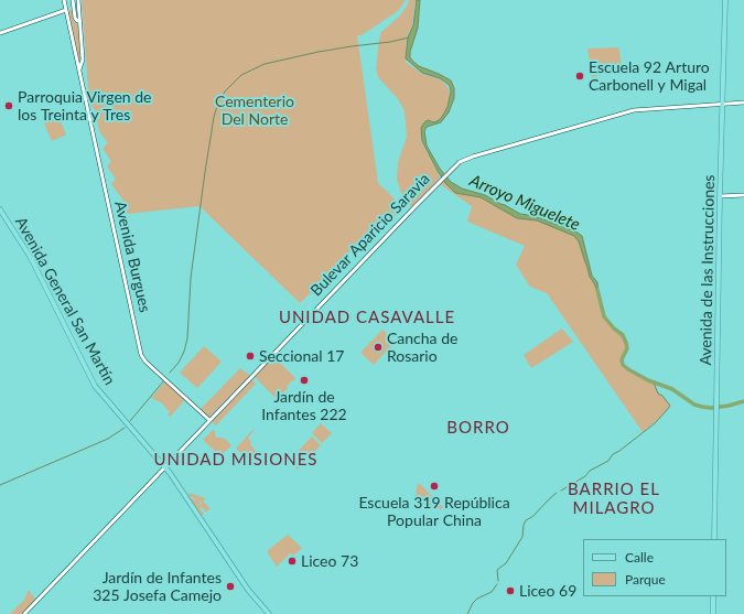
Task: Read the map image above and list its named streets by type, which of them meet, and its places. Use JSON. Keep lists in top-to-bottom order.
{
  "streets": {
    "main road": ["Avenida de las Instrucciones", "Avenida General San Martín"],
    "street": ["Bulevar Aparicio Saravia", "Avenida Burgues"]
  },
  "crossings": [
    ["Bulevar Aparicio Saravia", "Avenida Burgues"],
    ["Bulevar Aparicio Saravia", "Avenida de las Instrucciones"],
    ["Bulevar Aparicio Saravia", "Avenida General San Martín"]
  ],
  "districts": [
    "UNIDAD CASAVALLE",
    "BORRO",
    "UNIDAD MISIONES",
    "BARRIO EL MILAGRO"
  ],
  "water": ["Arroyo Miguelete"],
  "parks": ["Cementerio Del Norte"],
  "places": [
    "Escuela 92 Arturo Carbonell y Migal",
    "Parroquia Virgen de los Treinta y Tres",
    "Cancha de Rosario",
    "Seccional 17",
    "Jardín de Infantes 222",
    "Escuela 319 República Popular China",
    "Liceo 73",
    "Jardín de Infantes 325 Josefa Camejo",
    "Liceo 69"
  ],
  "legend": ["Calle", "Parque"]
}
